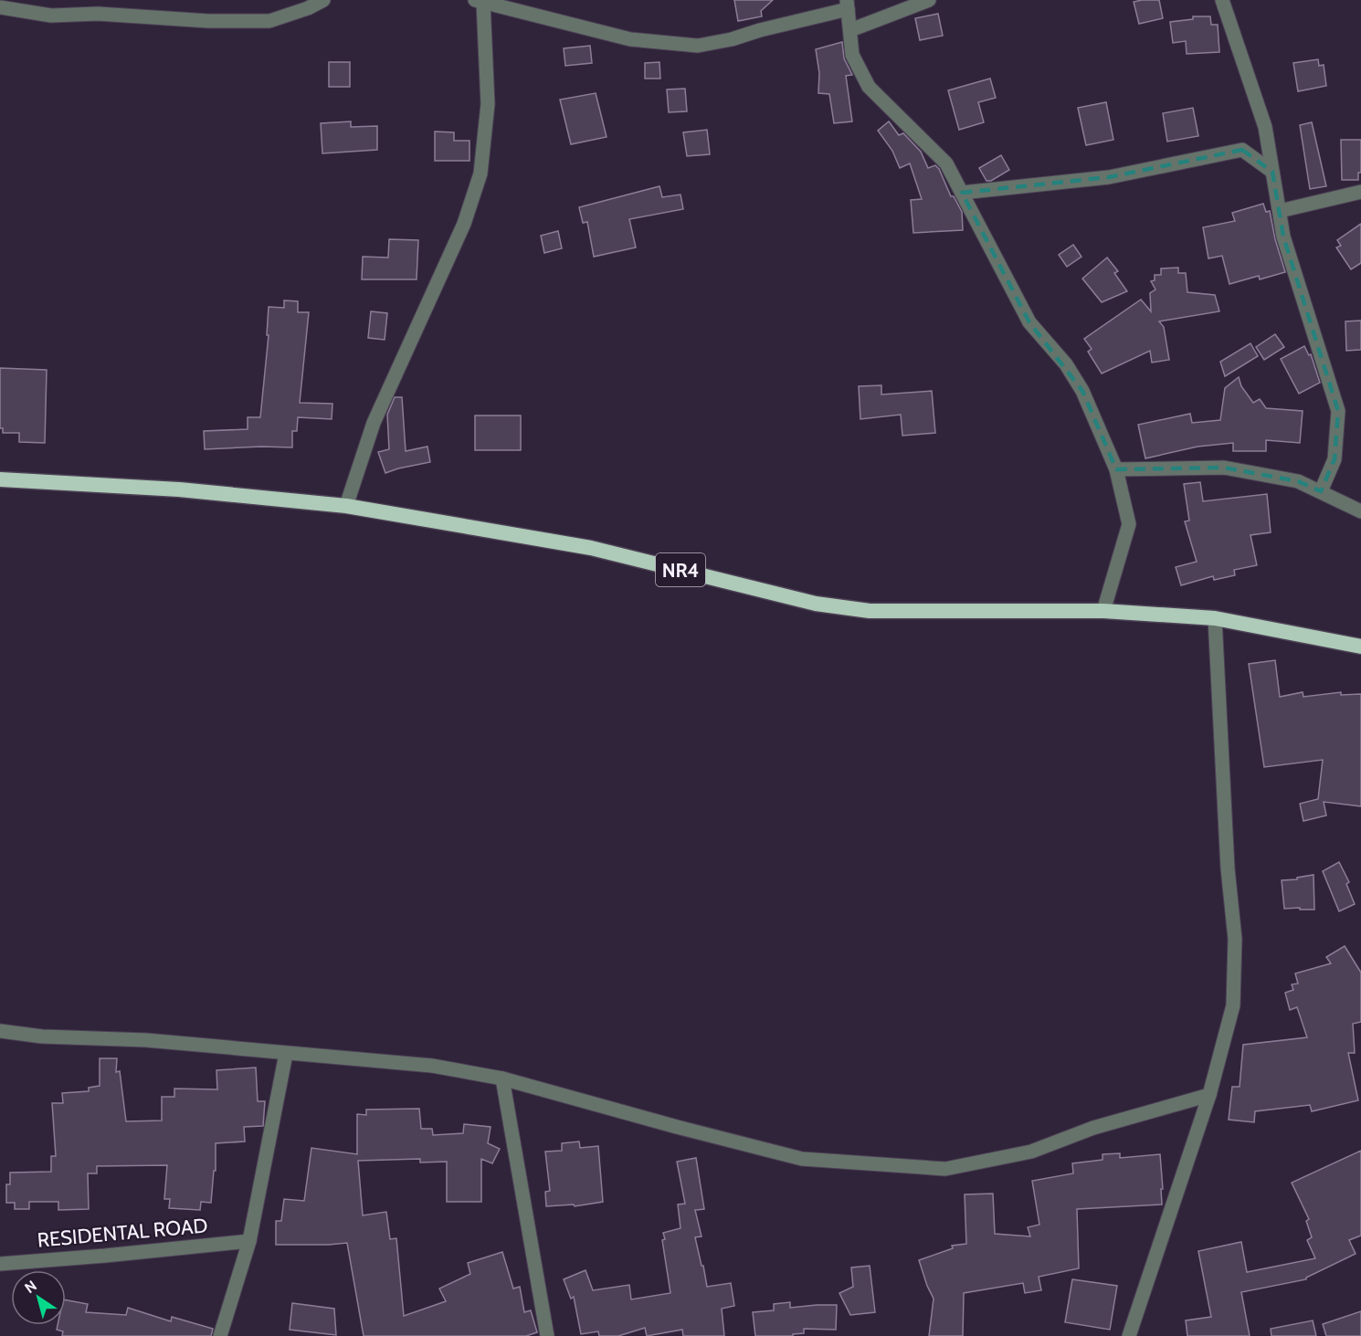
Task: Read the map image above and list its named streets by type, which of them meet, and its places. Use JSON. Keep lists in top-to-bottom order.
{
  "streets": {
    "highway": ["NR4"],
    "street": ["RESIDENTAL ROAD"]
  },
  "north": "top left"
}
